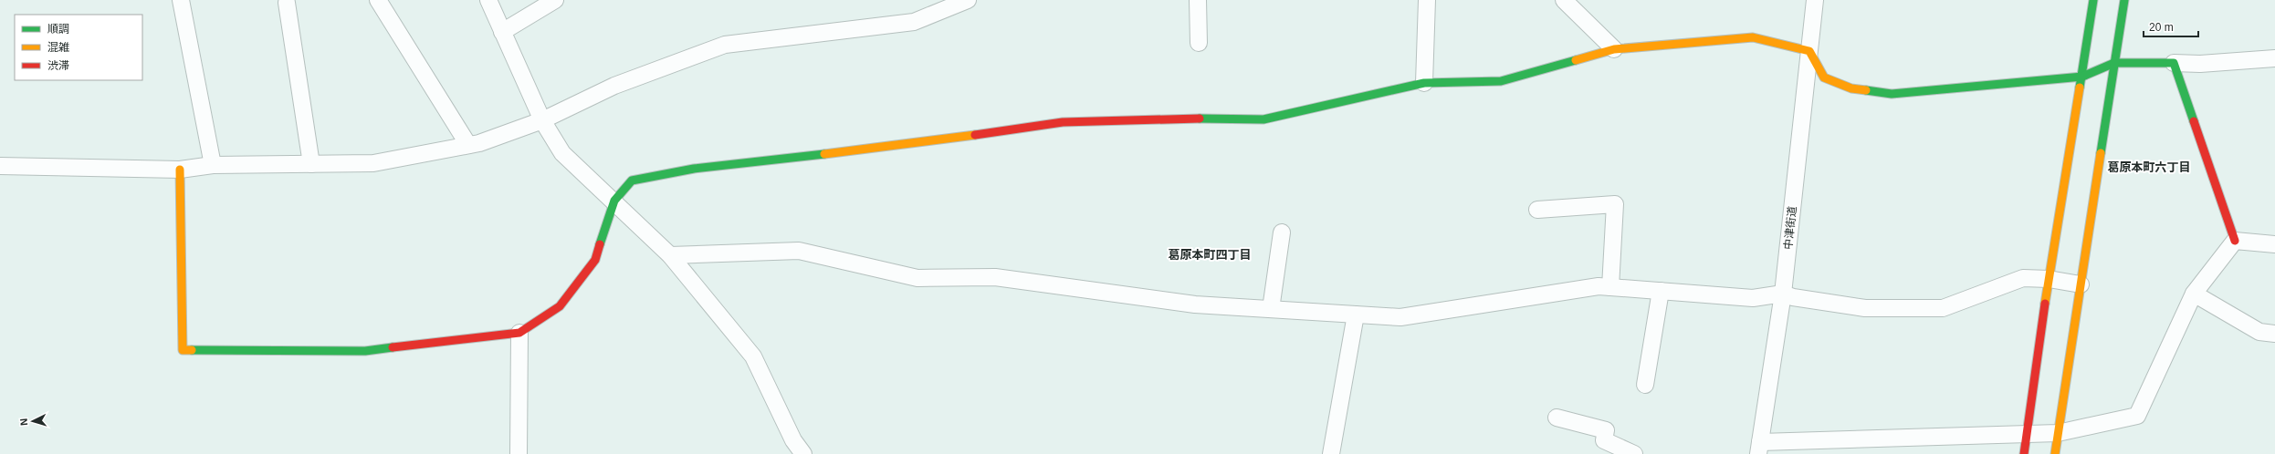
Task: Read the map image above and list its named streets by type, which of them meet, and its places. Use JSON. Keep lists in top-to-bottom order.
{
  "streets": {
    "street": ["中津街道"]
  },
  "districts": ["葛原本町六丁目", "葛原本町四丁目"],
  "legend": ["順調", "混雑", "渋滞"],
  "scale_bar": "20 m",
  "north": "left"
}
